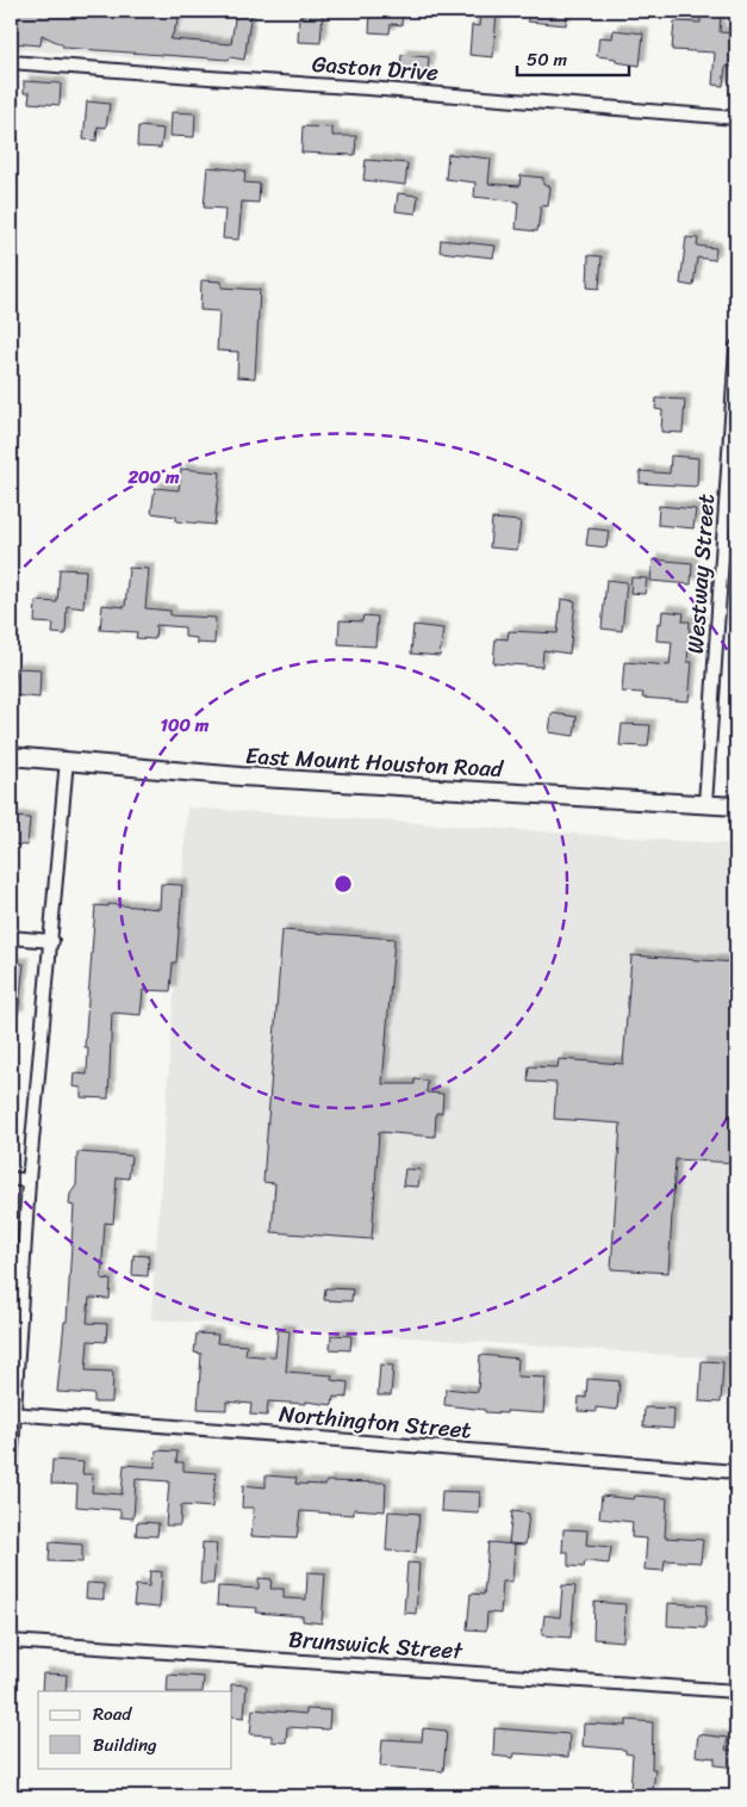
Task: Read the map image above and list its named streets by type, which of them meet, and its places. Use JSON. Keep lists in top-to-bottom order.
{
  "streets": {
    "main road": ["East Mount Houston Road"],
    "street": [
      "Gaston Drive",
      "Westway Street",
      "Northington Street",
      "Brunswick Street"
    ]
  },
  "crossings": [
    ["Westway Street", "East Mount Houston Road"]
  ],
  "legend": ["Road", "Building"],
  "scale_bar": "50 m",
  "rings": ["200 m", "100 m"]
}
